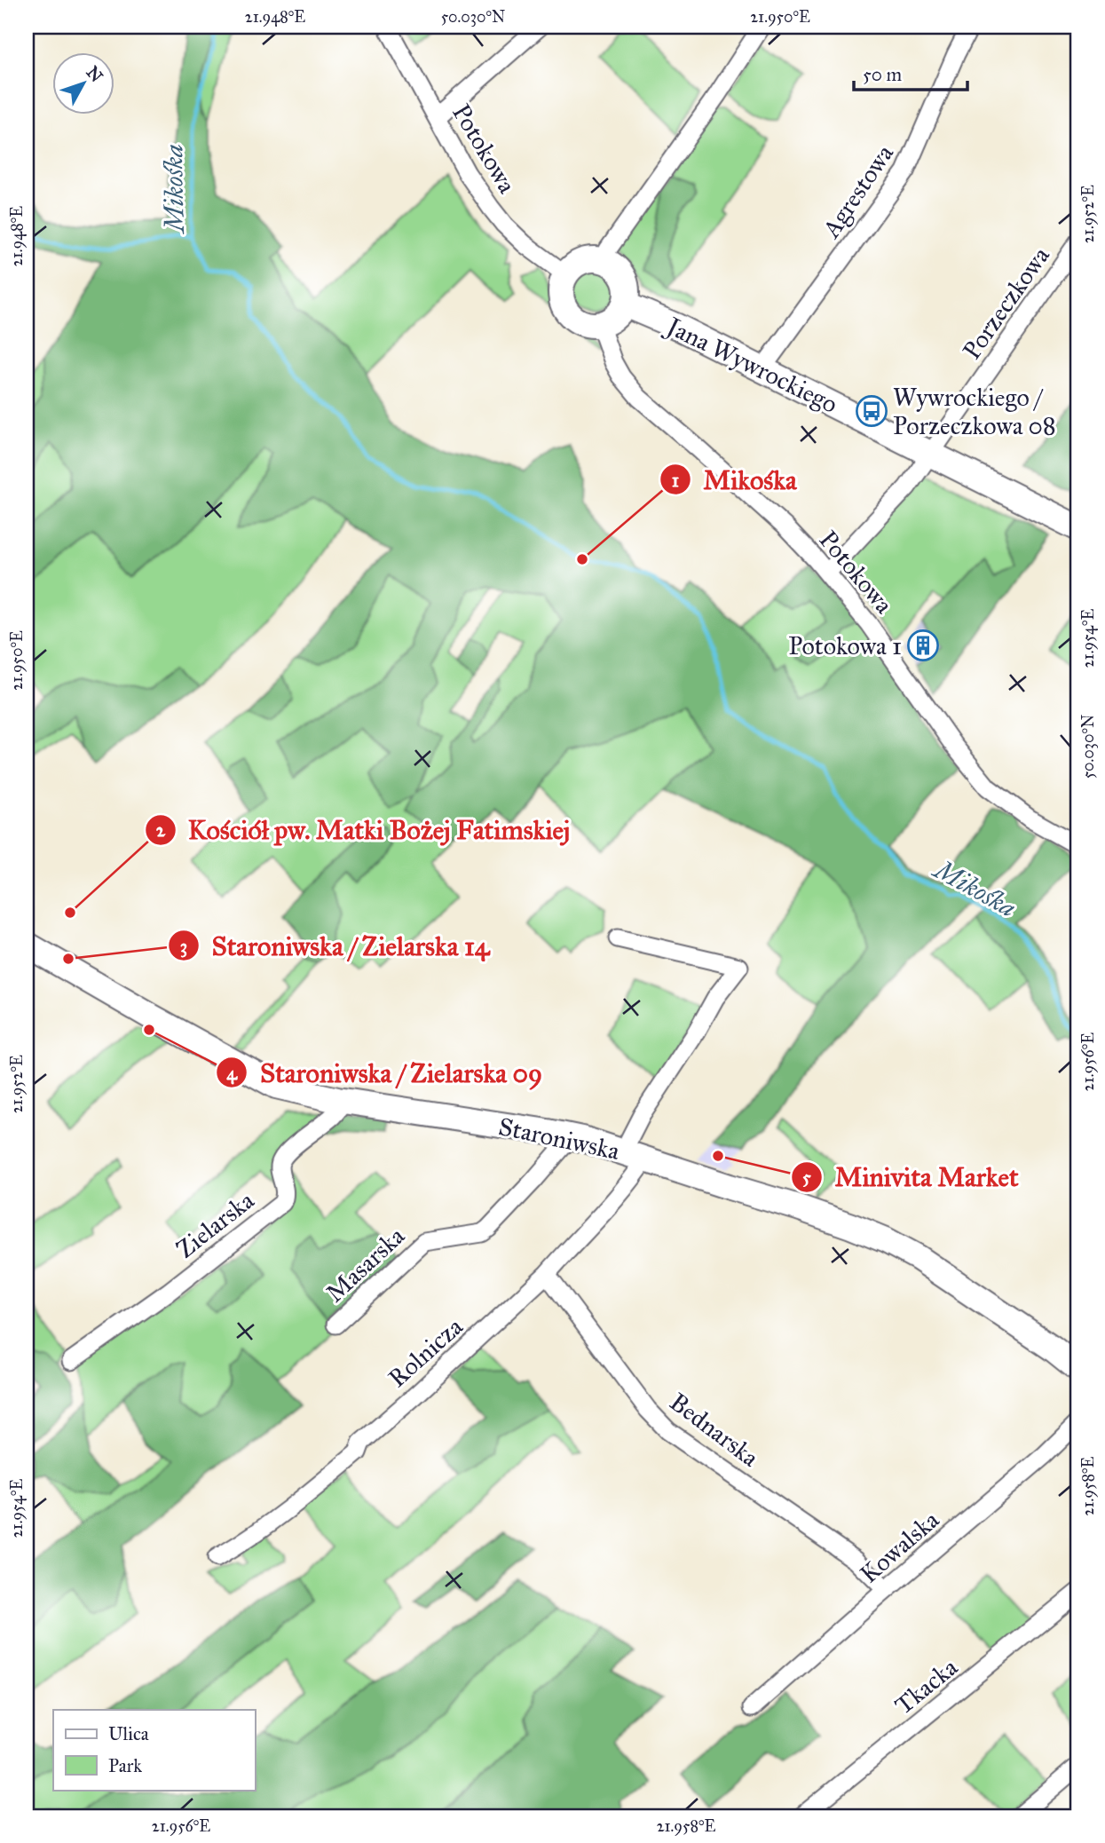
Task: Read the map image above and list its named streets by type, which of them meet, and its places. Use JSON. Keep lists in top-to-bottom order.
{
  "streets": {
    "street": [
      "Potokowa",
      "Agrestowa",
      "Porzeczkowa",
      "Jana Wywrockiego",
      "Staroniwska",
      "Zielarska",
      "Masarska",
      "Rolnicza",
      "Bednarska",
      "Kowalska",
      "Tkacka"
    ]
  },
  "crossings": [
    ["Potokowa", "Porzeczkowa"],
    ["Potokowa", "Jana Wywrockiego"],
    ["Agrestowa", "Jana Wywrockiego"],
    ["Porzeczkowa", "Jana Wywrockiego"],
    ["Staroniwska", "Zielarska"],
    ["Staroniwska", "Masarska"],
    ["Staroniwska", "Rolnicza"],
    ["Rolnicza", "Bednarska"],
    ["Bednarska", "Kowalska"]
  ],
  "water": ["Mikośka"],
  "places": {
    "bus stop": ["Wywrockiego / Porzeczkowa 08"],
    "other": [
      "Mikośka",
      "Kościół pw. Matki Bożej Fatimskiej",
      "Staroniwska / Zielarska 14",
      "Staroniwska / Zielarska 09",
      "Minivita Market"
    ],
    "building": ["Potokowa 1"]
  },
  "legend": ["Ulica", "Park"],
  "scale_bar": "50 m",
  "north": "top right",
  "coordinates": [
    "21.948°E",
    "50.030°N",
    "21.950°E",
    "21.952°E",
    "21.954°E",
    "21.956°E",
    "21.958°E"
  ]
}
